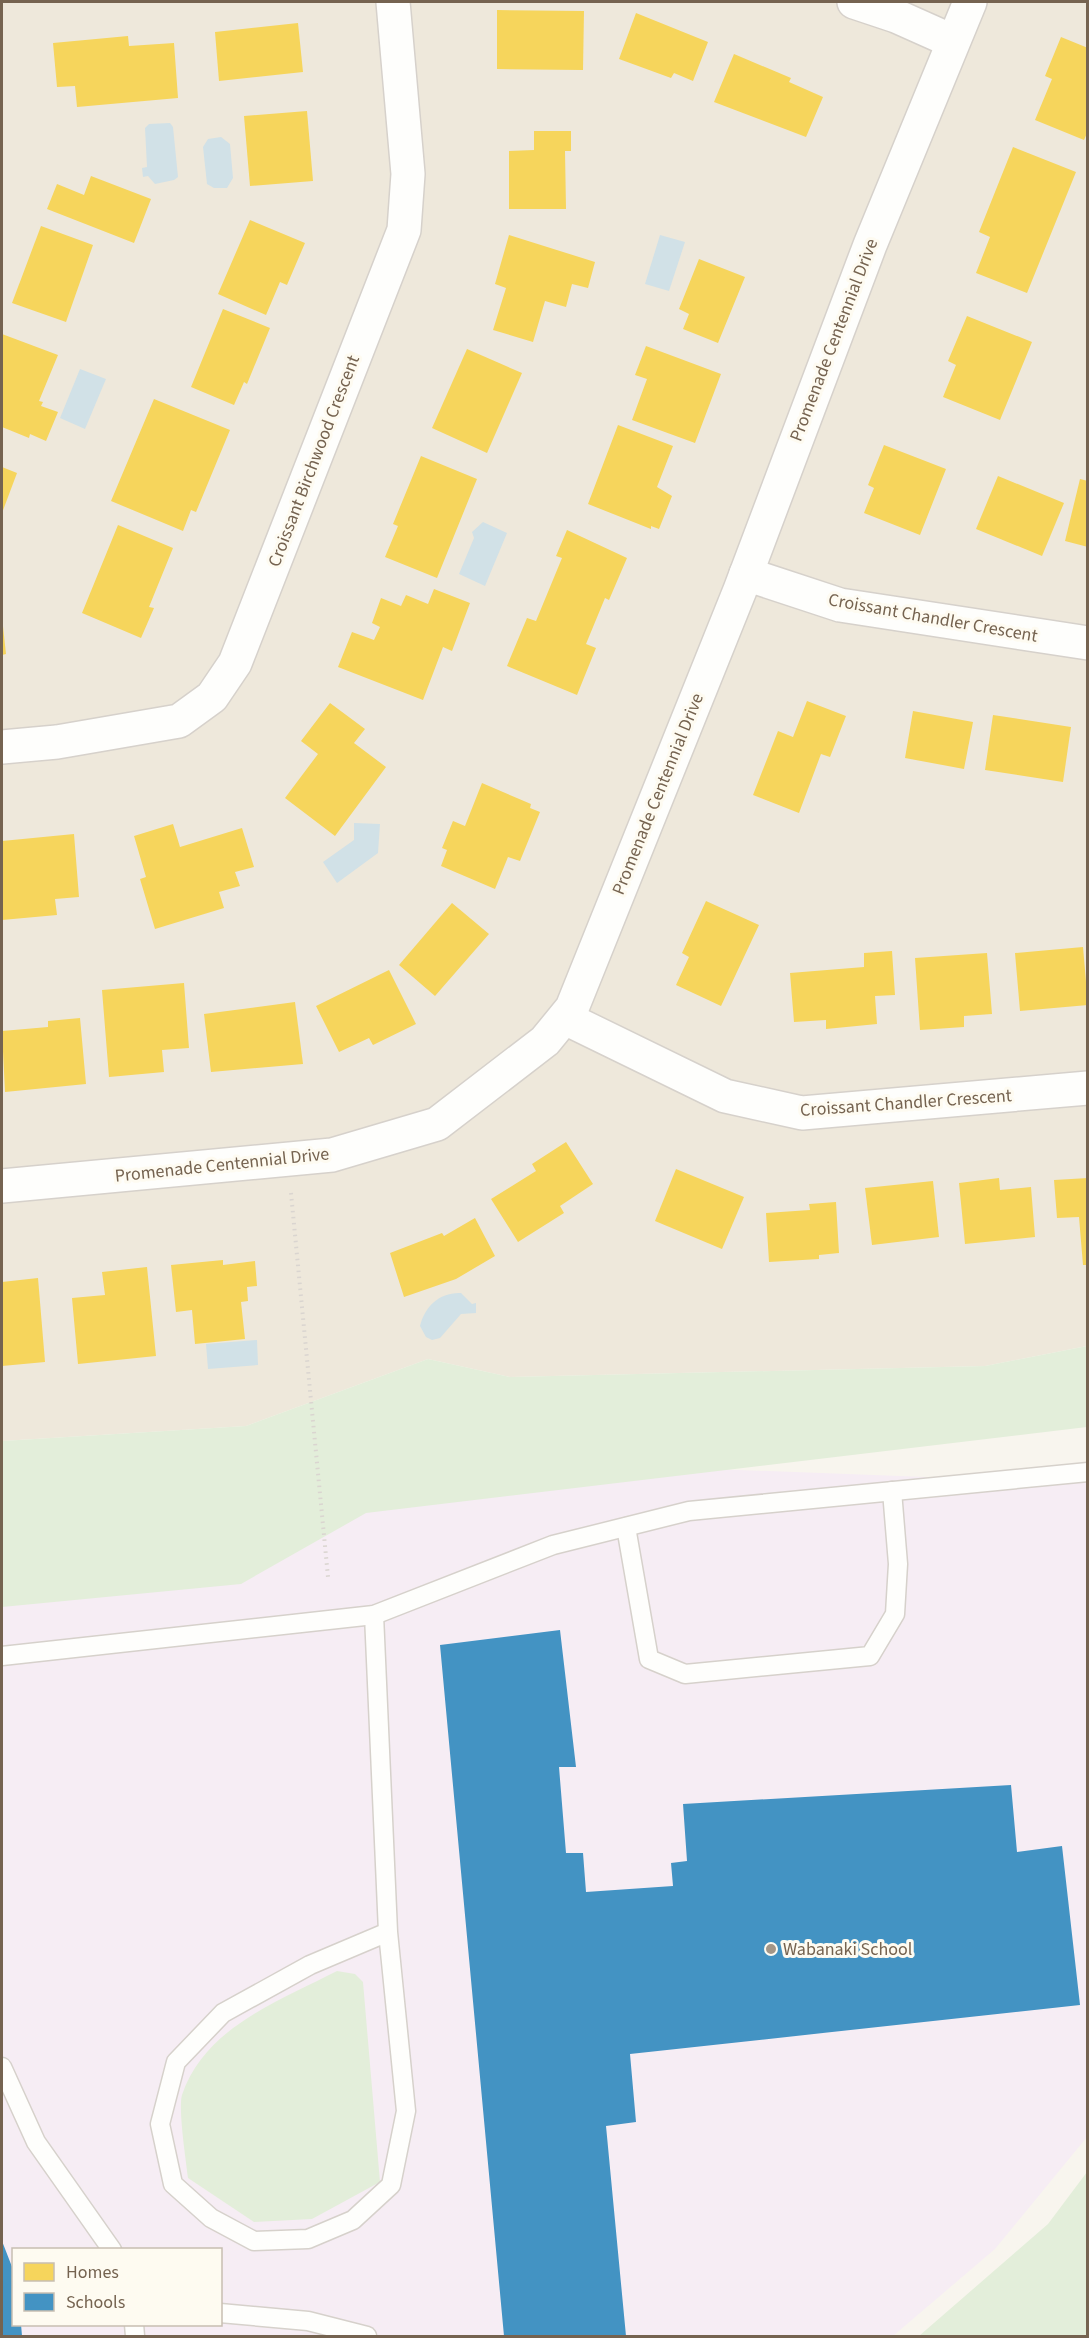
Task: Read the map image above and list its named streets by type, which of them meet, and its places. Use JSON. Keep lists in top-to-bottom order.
{
  "streets": {
    "street": ["Promenade Centennial Drive", "Croissant Birchwood Crescent", "Croissant Chandler Crescent"]
  },
  "crossings": [
    ["Promenade Centennial Drive", "Croissant Chandler Crescent"]
  ],
  "places": ["Wabanaki School"],
  "legend": ["Homes", "Schools"]
}
